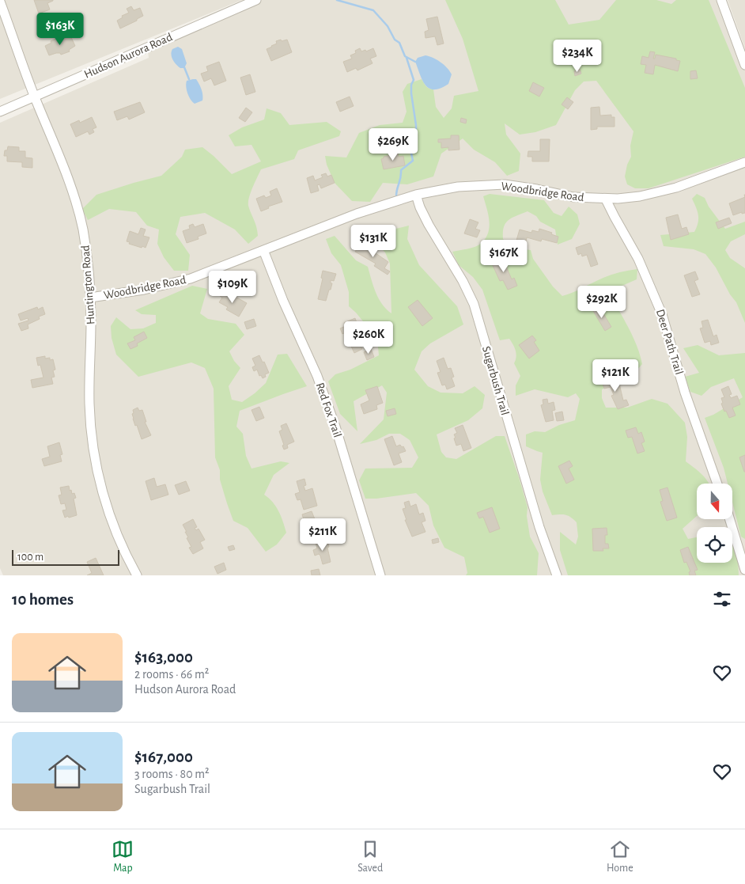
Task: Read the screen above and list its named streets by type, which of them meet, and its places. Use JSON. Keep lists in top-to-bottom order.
{
  "streets": {
    "street": [
      "Hudson Aurora Road",
      "Woodbridge Road",
      "Huntington Road",
      "Deer Path Trail",
      "Sugarbush Trail",
      "Red Fox Trail"
    ]
  },
  "crossings": [
    ["Hudson Aurora Road", "Huntington Road"],
    ["Woodbridge Road", "Huntington Road"],
    ["Woodbridge Road", "Deer Path Trail"],
    ["Woodbridge Road", "Sugarbush Trail"],
    ["Woodbridge Road", "Red Fox Trail"]
  ],
  "scale_bar": "100 m",
  "north": "bottom",
  "page": {
    "price": [
      "$163K",
      "$234K",
      "$269K",
      "$131K",
      "$167K",
      "$109K",
      "$292K",
      "$260K",
      "$121K",
      "$211K"
    ],
    "scale": "100 m",
    "heading": "10 homes",
    "list": [
      {
        "name": "$163,000",
        "note": "2 rooms · 66 m² · Hudson Aurora Road"
      },
      {
        "name": "$167,000",
        "note": "3 rooms · 80 m² · Sugarbush Trail"
      }
    ],
    "tabs": ["Map", "Saved", "Home"]
  }
}
